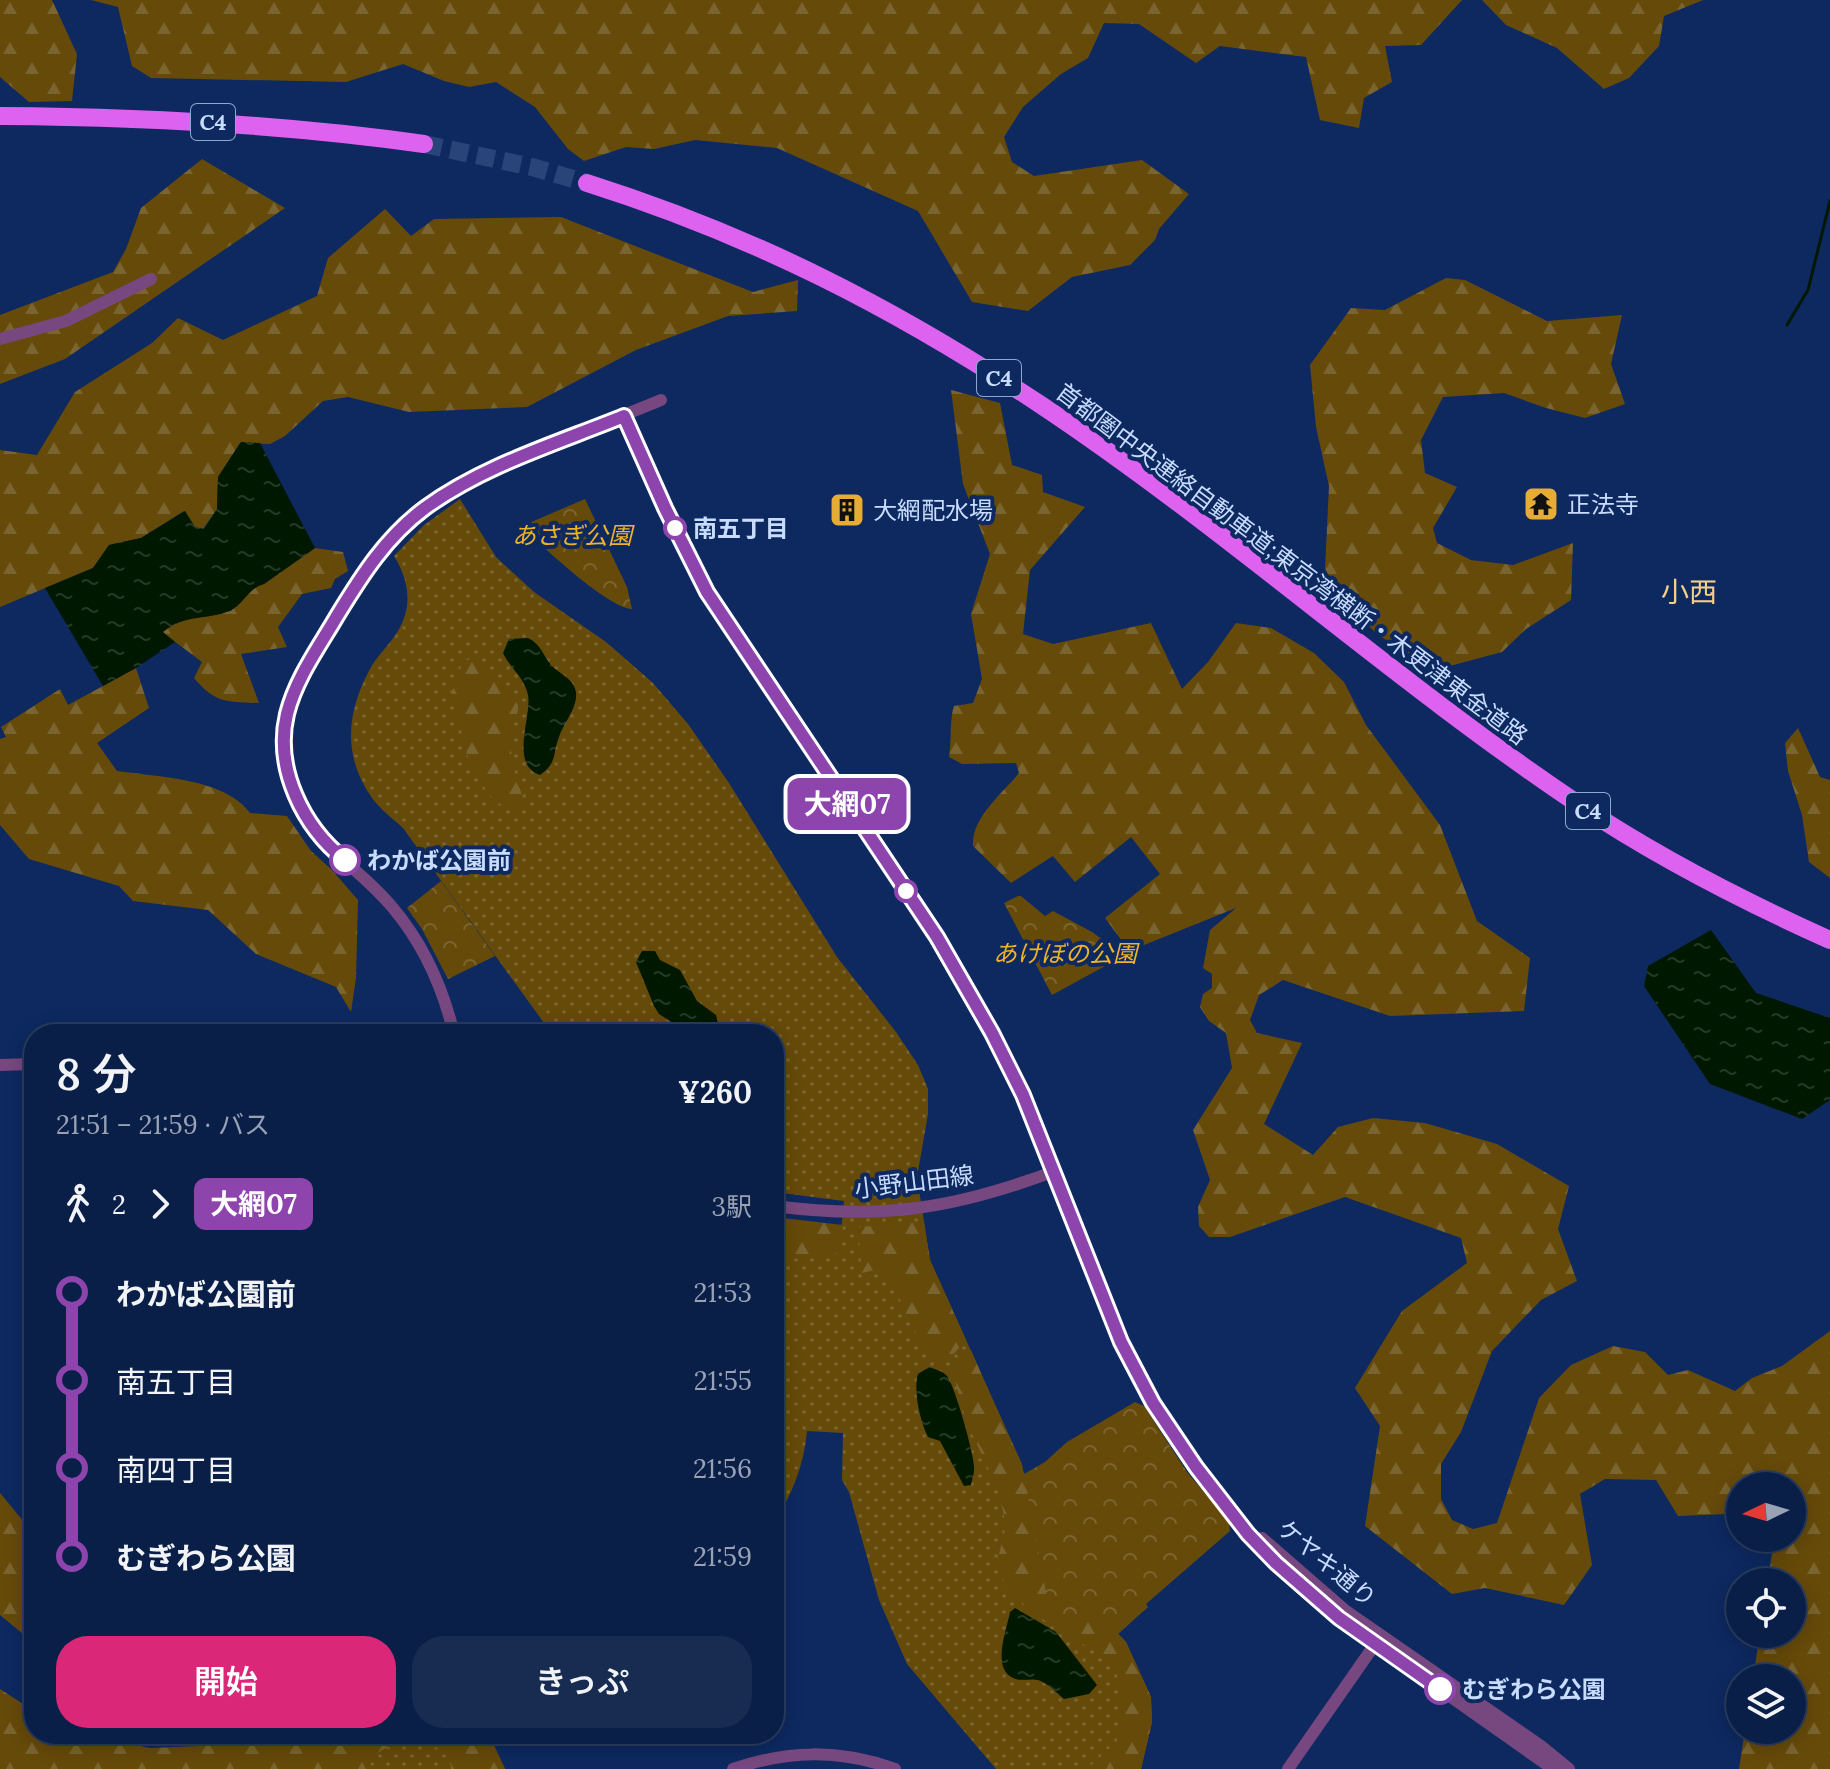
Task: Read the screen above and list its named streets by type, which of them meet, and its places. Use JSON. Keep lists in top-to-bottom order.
{
  "streets": {
    "highway": ["C4", "首都圏中央連絡自動車道;東京湾横断・木更津東金道路"],
    "street": ["小野山田線", "ケヤキ通り"]
  },
  "crossings": [
    ["小野山田線", "ケヤキ通り"]
  ],
  "districts": ["小西"],
  "parks": ["あさぎ公園", "あけぼの公園"],
  "places": {
    "temple": ["正法寺"],
    "building": ["大網配水場"],
    "other": ["南五丁目", "わかば公園前", "むぎわら公園"]
  },
  "lines": ["bus line 大網07"],
  "north": "left",
  "page": {
    "on_map": "大網07",
    "heading": ["8 分", "21:51 – 21:59 · バス", "¥260"],
    "legs": ["2", "大網07", "3駅"],
    "list": [
      {
        "name": "わかば公園前",
        "value": "21:53"
      },
      {
        "name": "南五丁目",
        "value": "21:55"
      },
      {
        "name": "南四丁目",
        "value": "21:56"
      },
      {
        "name": "むぎわら公園",
        "value": "21:59"
      }
    ],
    "buttons": ["開始", "きっぷ"]
  }
}
